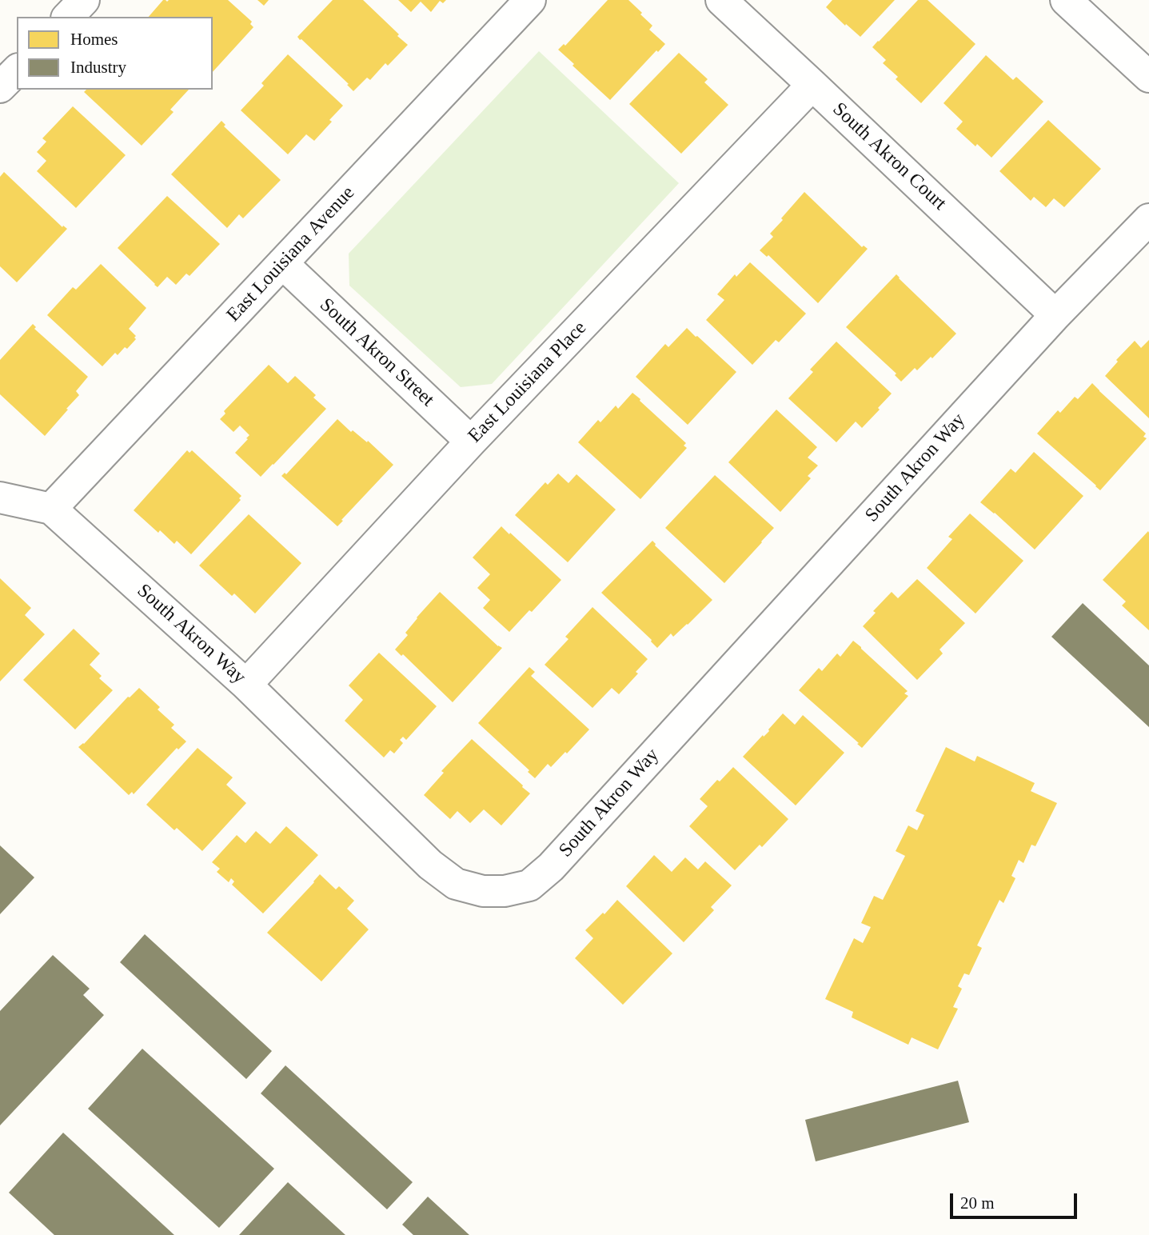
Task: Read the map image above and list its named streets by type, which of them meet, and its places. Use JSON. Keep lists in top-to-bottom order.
{
  "streets": {
    "street": [
      "South Akron Court",
      "East Louisiana Avenue",
      "South Akron Street",
      "East Louisiana Place",
      "South Akron Way"
    ]
  },
  "crossings": [
    ["South Akron Court", "East Louisiana Place"],
    ["South Akron Court", "South Akron Way"],
    ["East Louisiana Avenue", "South Akron Street"],
    ["East Louisiana Avenue", "South Akron Way"],
    ["South Akron Street", "East Louisiana Place"],
    ["East Louisiana Place", "South Akron Way"]
  ],
  "legend": ["Homes", "Industry"],
  "scale_bar": "20 m"
}
